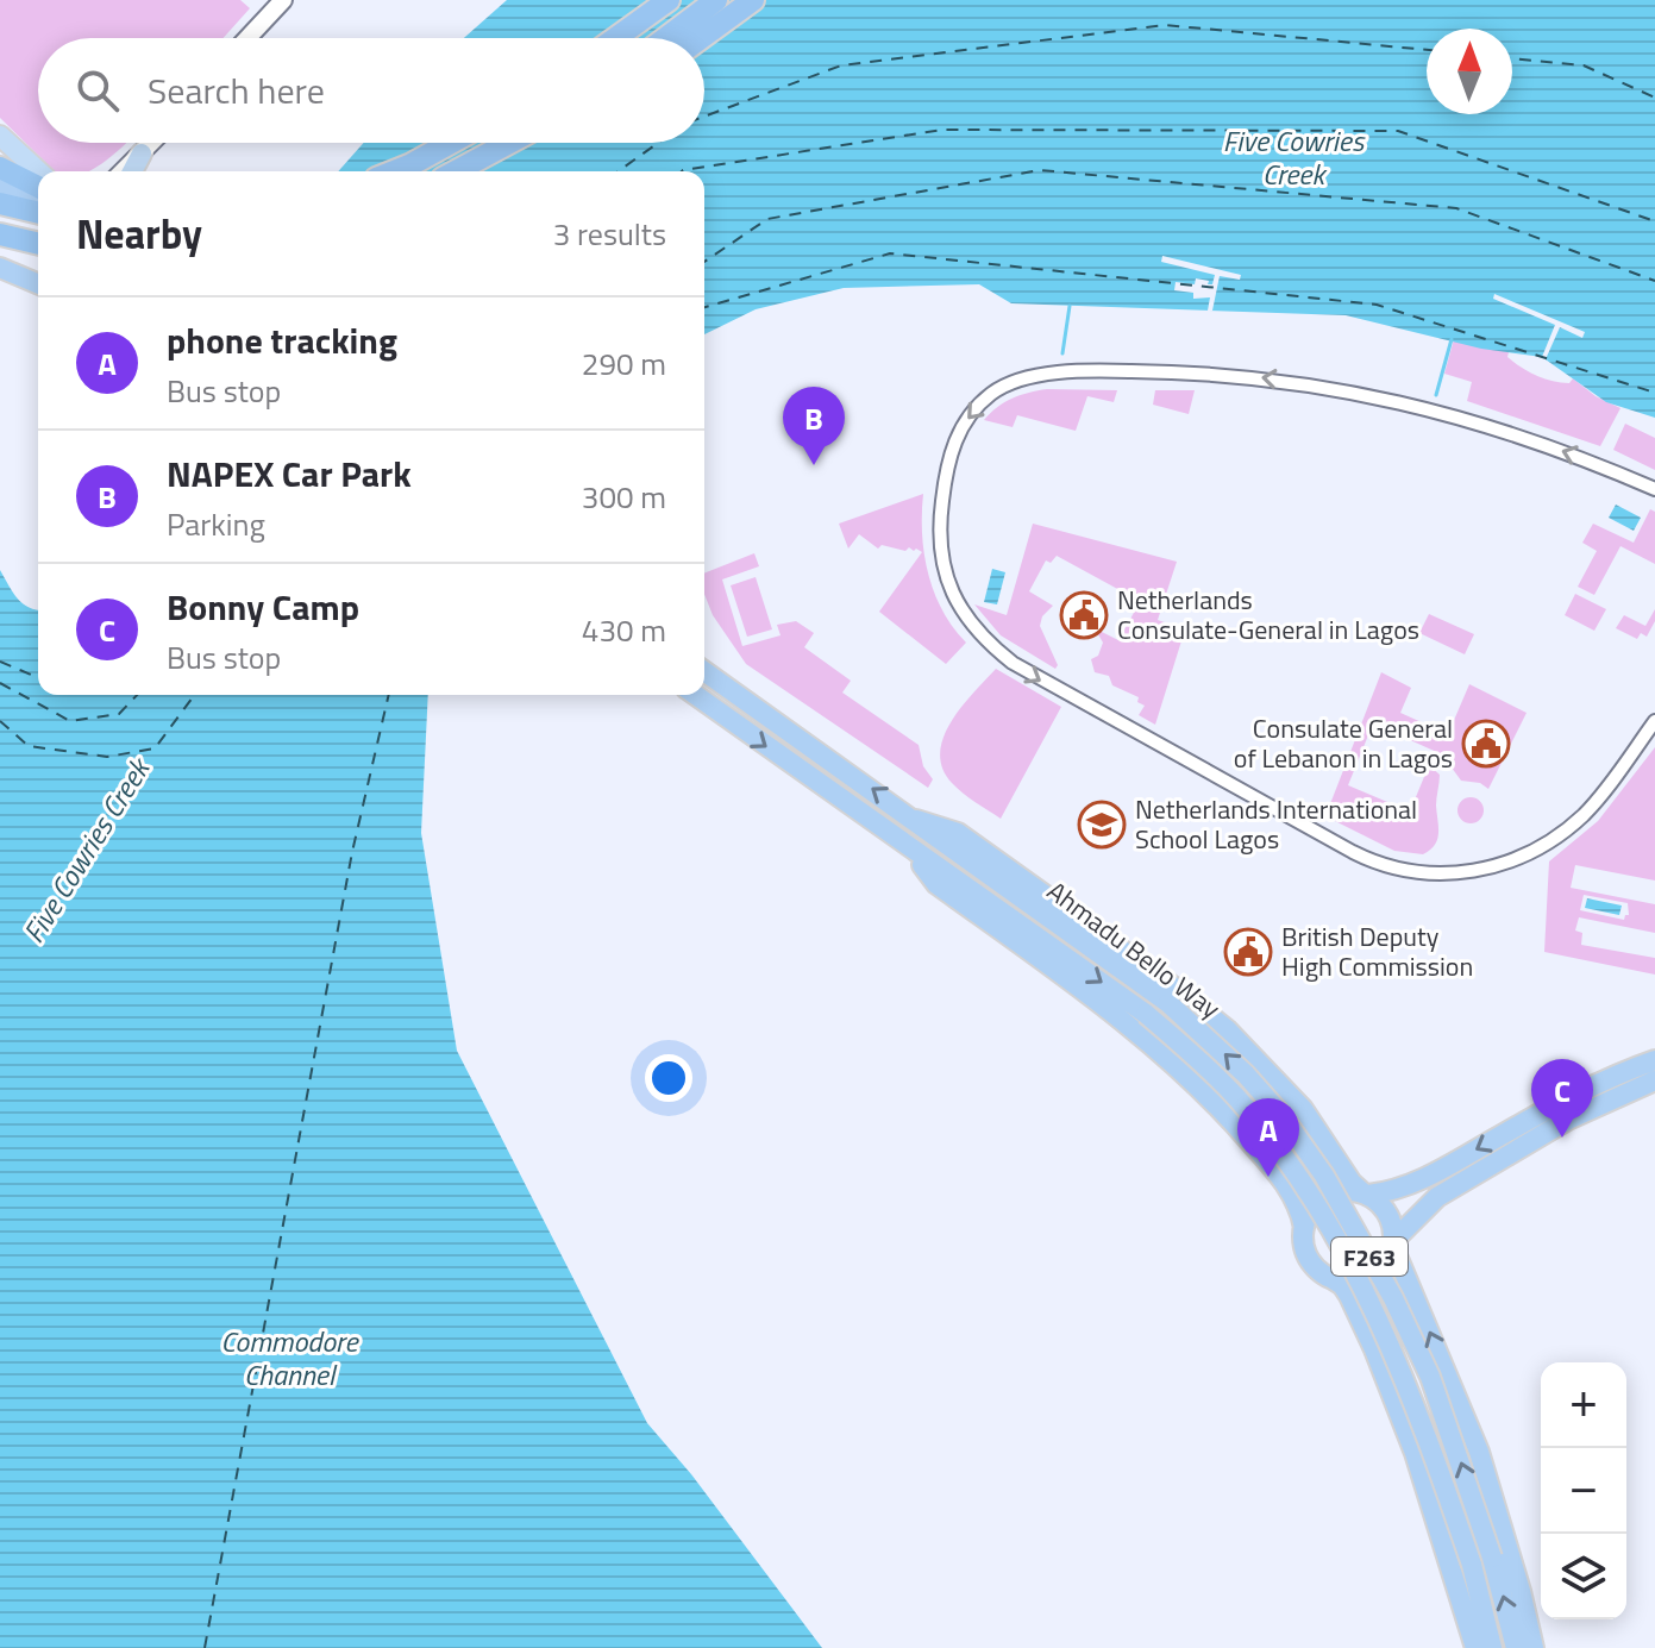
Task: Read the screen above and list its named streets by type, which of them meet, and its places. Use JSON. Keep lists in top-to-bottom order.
{
  "streets": {
    "highway": ["Ahmadu Bello Way", "F263"]
  },
  "water": ["Five Cowries Creek", "Commodore Channel"],
  "places": {
    "public building": ["Netherlands Consulate-General in Lagos", "Consulate General of Lebanon in Lagos", "British Deputy High Commission"],
    "school or university": ["Netherlands International School Lagos"]
  },
  "north": "top",
  "page": {
    "search": "Search here",
    "heading": ["Nearby", "3 results"],
    "list": [
      {
        "mark": "A",
        "name": "phone tracking",
        "note": "Bus stop",
        "value": "290 m"
      },
      {
        "mark": "B",
        "name": "NAPEX Car Park",
        "note": "Parking",
        "value": "300 m"
      },
      {
        "mark": "C",
        "name": "Bonny Camp",
        "note": "Bus stop",
        "value": "430 m"
      }
    ],
    "pins": ["B", "C", "A"],
    "map_buttons": ["+", "−"]
  }
}
